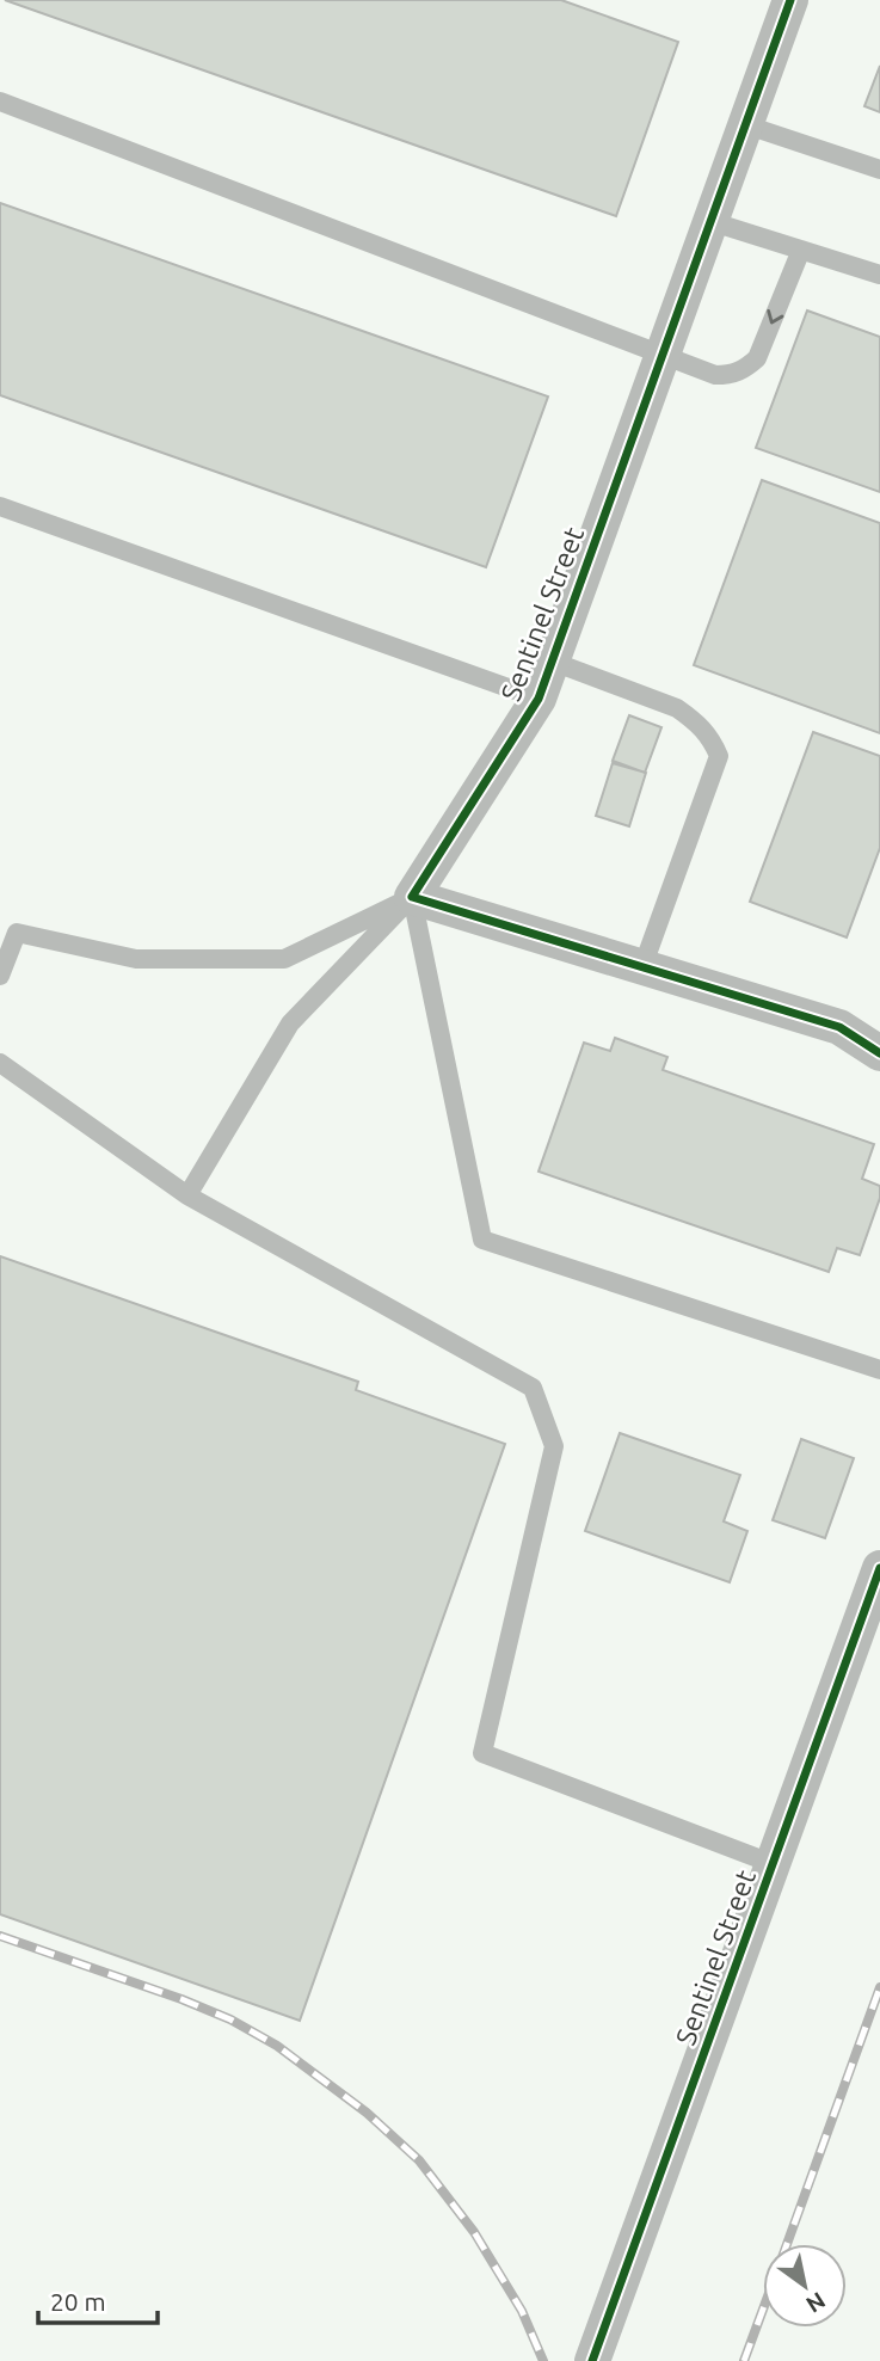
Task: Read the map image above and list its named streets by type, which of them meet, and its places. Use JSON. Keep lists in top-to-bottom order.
{
  "streets": {
    "street": ["Sentinel Street"]
  },
  "scale_bar": "20 m",
  "north": "bottom right"
}
